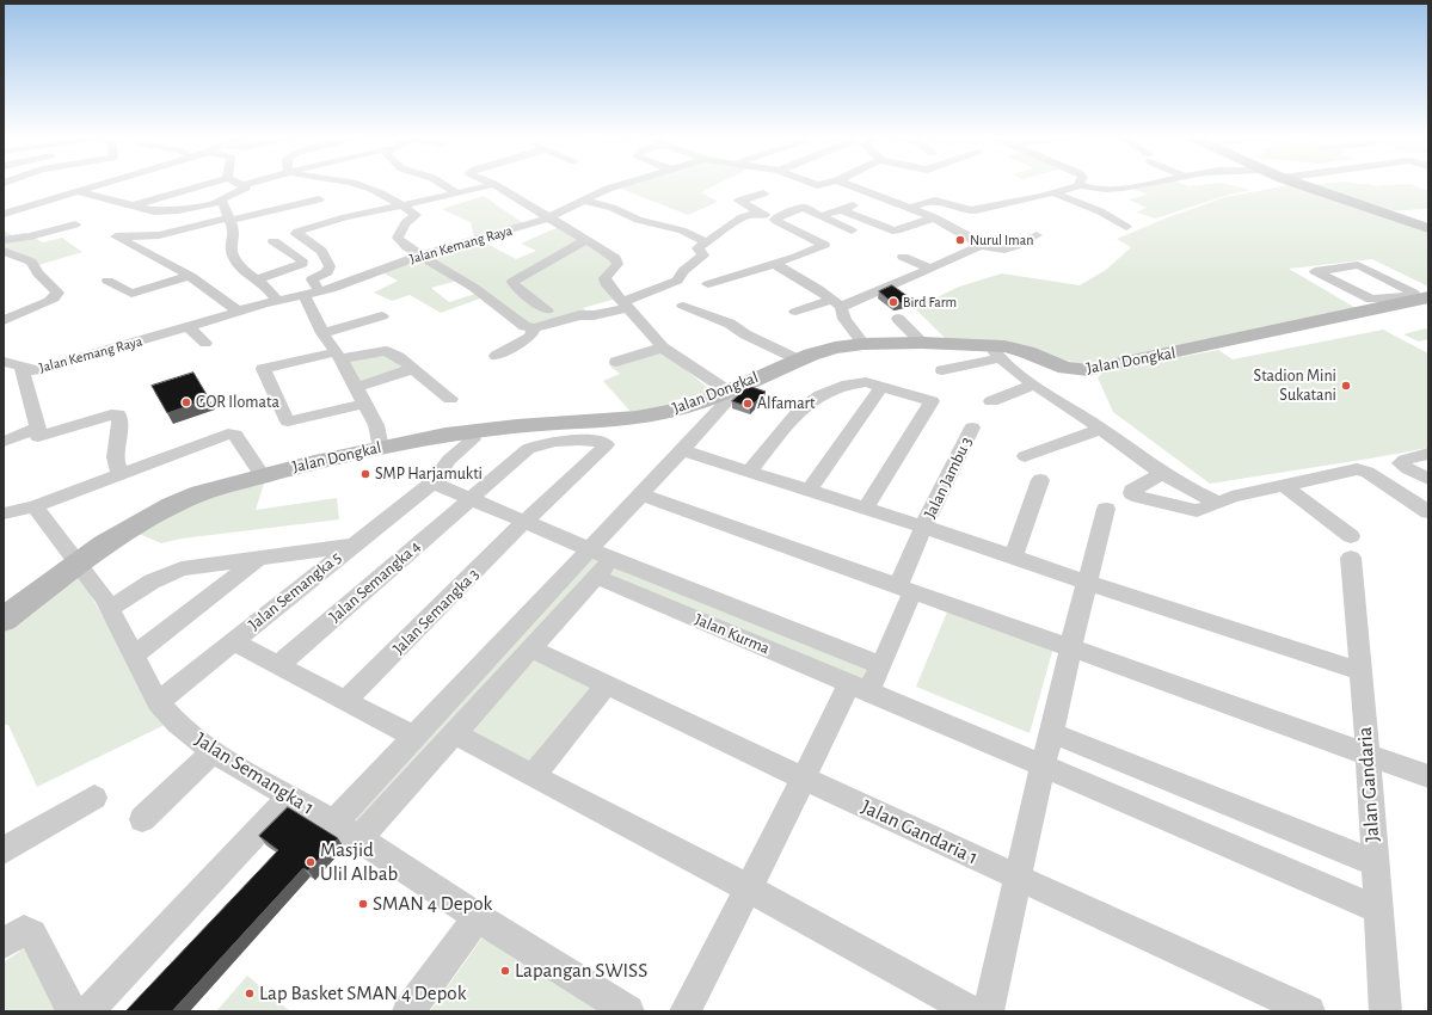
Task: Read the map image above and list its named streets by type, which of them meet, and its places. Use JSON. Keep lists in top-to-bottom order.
{
  "streets": {
    "street": [
      "Jalan Kemang Raya",
      "Jalan Dongkal",
      "Jalan Jambu 3",
      "Jalan Semangka 4",
      "Jalan Semangka 5",
      "Jalan Semangka 3",
      "Jalan Kurma",
      "Jalan Semangka 1",
      "Jalan Gandaria",
      "Jalan Gandaria 1"
    ]
  },
  "crossings": [
    ["Jalan Dongkal", "Jalan Semangka 1"],
    ["Jalan Jambu 3", "Jalan Kurma"],
    ["Jalan Jambu 3", "Jalan Gandaria 1"],
    ["Jalan Semangka 4", "Jalan Semangka 3"],
    ["Jalan Semangka 4", "Jalan Kurma"],
    ["Jalan Semangka 5", "Jalan Kurma"],
    ["Jalan Semangka 5", "Jalan Semangka 1"],
    ["Jalan Semangka 3", "Jalan Kurma"],
    ["Jalan Kurma", "Jalan Gandaria"]
  ],
  "places": [
    "Nurul Iman",
    "Bird Farm",
    "Stadion Mini Sukatani",
    "GOR Ilomata",
    "Alfamart",
    "SMP Harjamukti",
    "Masjid Ulil Albab",
    "SMAN 4 Depok",
    "Lapangan SWISS",
    "Lap Basket SMAN 4 Depok"
  ]
}
